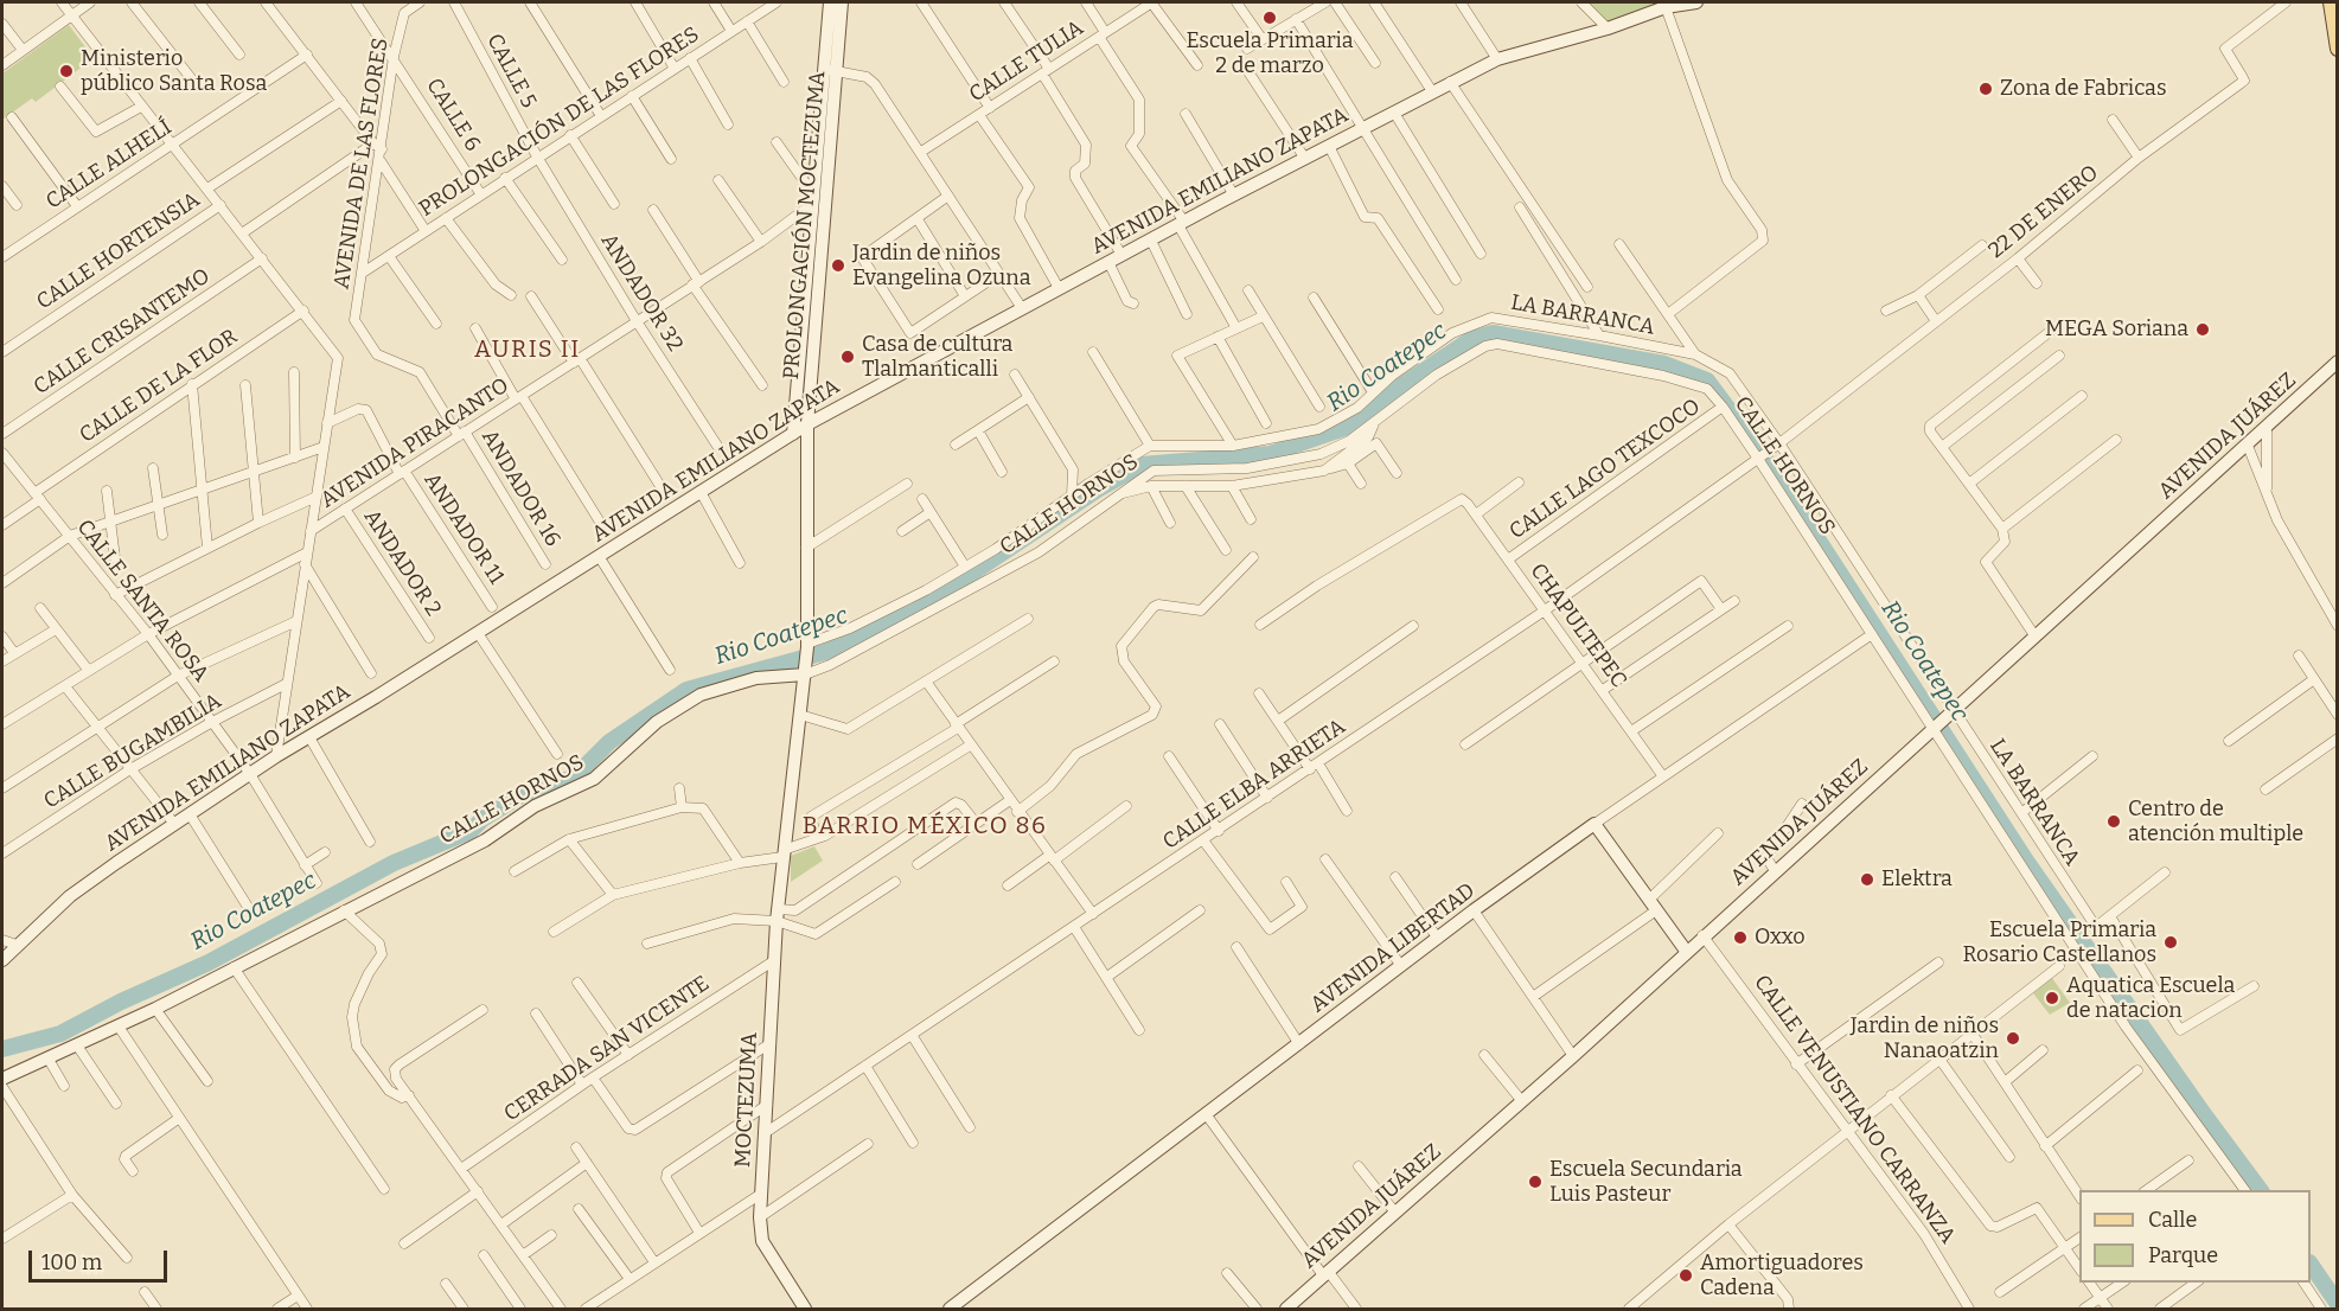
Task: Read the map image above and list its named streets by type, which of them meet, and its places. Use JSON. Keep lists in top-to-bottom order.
{
  "streets": {
    "street": [
      "CALLE TULIA",
      "CALLE 5",
      "CALLE 6",
      "PROLONGACIÓN DE LAS FLORES",
      "AVENIDA DE LAS FLORES",
      "CALLE ALHELÍ",
      "AVENIDA EMILIANO ZAPATA",
      "22 DE ENERO",
      "PROLONGACIÓN MOCTEZUMA",
      "CALLE HORTENSIA",
      "ANDADOR 32",
      "LA BARRANCA",
      "CALLE CRISANTEMO",
      "CALLE DE LA FLOR",
      "AVENIDA JUÁREZ",
      "AVENIDA PIRACANTO",
      "CALLE HORNOS",
      "CALLE LAGO TEXCOCO",
      "ANDADOR 16",
      "ANDADOR 11",
      "ANDADOR 2",
      "CALLE SANTA ROSA",
      "CHAPULTEPEC",
      "CALLE BUGAMBILIA",
      "CALLE ELBA ARRIETA",
      "AVENIDA LIBERTAD",
      "CERRADA SAN VICENTE",
      "MOCTEZUMA",
      "CALLE VENUSTIANO CARRANZA"
    ]
  },
  "crossings": [
    ["CALLE 5", "PROLONGACIÓN DE LAS FLORES"],
    ["CALLE 5", "ANDADOR 32"],
    ["CALLE 6", "PROLONGACIÓN DE LAS FLORES"],
    ["CALLE 6", "AVENIDA DE LAS FLORES"],
    ["PROLONGACIÓN DE LAS FLORES", "AVENIDA DE LAS FLORES"],
    ["PROLONGACIÓN DE LAS FLORES", "ANDADOR 32"],
    ["AVENIDA DE LAS FLORES", "ANDADOR 16"],
    ["AVENIDA EMILIANO ZAPATA", "PROLONGACIÓN MOCTEZUMA"],
    ["AVENIDA EMILIANO ZAPATA", "CALLE SANTA ROSA"],
    ["22 DE ENERO", "LA BARRANCA"],
    ["22 DE ENERO", "CALLE HORNOS"],
    ["22 DE ENERO", "CALLE ELBA ARRIETA"],
    ["PROLONGACIÓN MOCTEZUMA", "AVENIDA PIRACANTO"],
    ["PROLONGACIÓN MOCTEZUMA", "CALLE HORNOS"],
    ["PROLONGACIÓN MOCTEZUMA", "CERRADA SAN VICENTE"],
    ["PROLONGACIÓN MOCTEZUMA", "MOCTEZUMA"],
    ["ANDADOR 32", "AVENIDA PIRACANTO"],
    ["LA BARRANCA", "AVENIDA JUÁREZ"],
    ["CALLE DE LA FLOR", "CALLE SANTA ROSA"],
    ["AVENIDA JUÁREZ", "CALLE HORNOS"],
    ["AVENIDA JUÁREZ", "CALLE VENUSTIANO CARRANZA"],
    ["AVENIDA PIRACANTO", "ANDADOR 16"],
    ["AVENIDA PIRACANTO", "ANDADOR 11"],
    ["AVENIDA PIRACANTO", "ANDADOR 2"],
    ["CALLE HORNOS", "CALLE LAGO TEXCOCO"],
    ["CALLE HORNOS", "CALLE ELBA ARRIETA"],
    ["CALLE HORNOS", "AVENIDA LIBERTAD"],
    ["CALLE LAGO TEXCOCO", "CHAPULTEPEC"],
    ["CALLE SANTA ROSA", "CALLE BUGAMBILIA"],
    ["CHAPULTEPEC", "CALLE ELBA ARRIETA"],
    ["CHAPULTEPEC", "AVENIDA LIBERTAD"],
    ["CALLE ELBA ARRIETA", "MOCTEZUMA"],
    ["CERRADA SAN VICENTE", "MOCTEZUMA"]
  ],
  "districts": ["AURIS II", "BARRIO MÉXICO 86"],
  "water": ["Rio Coatepec"],
  "places": [
    "Escuela Primaria 2 de marzo",
    "Ministerio público Santa Rosa",
    "Zona de Fabricas",
    "Jardin de niños Evangelina Ozuna",
    "MEGA Soriana",
    "Casa de cultura Tlalmanticalli",
    "Centro de atención multiple",
    "Elektra",
    "Oxxo",
    "Escuela Primaria Rosario Castellanos",
    "Aquatica Escuela de natacion",
    "Jardin de niños Nanaoatzin",
    "Escuela Secundaria Luis Pasteur",
    "Amortiguadores Cadena"
  ],
  "legend": ["Calle", "Parque"],
  "scale_bar": "100 m"
}
